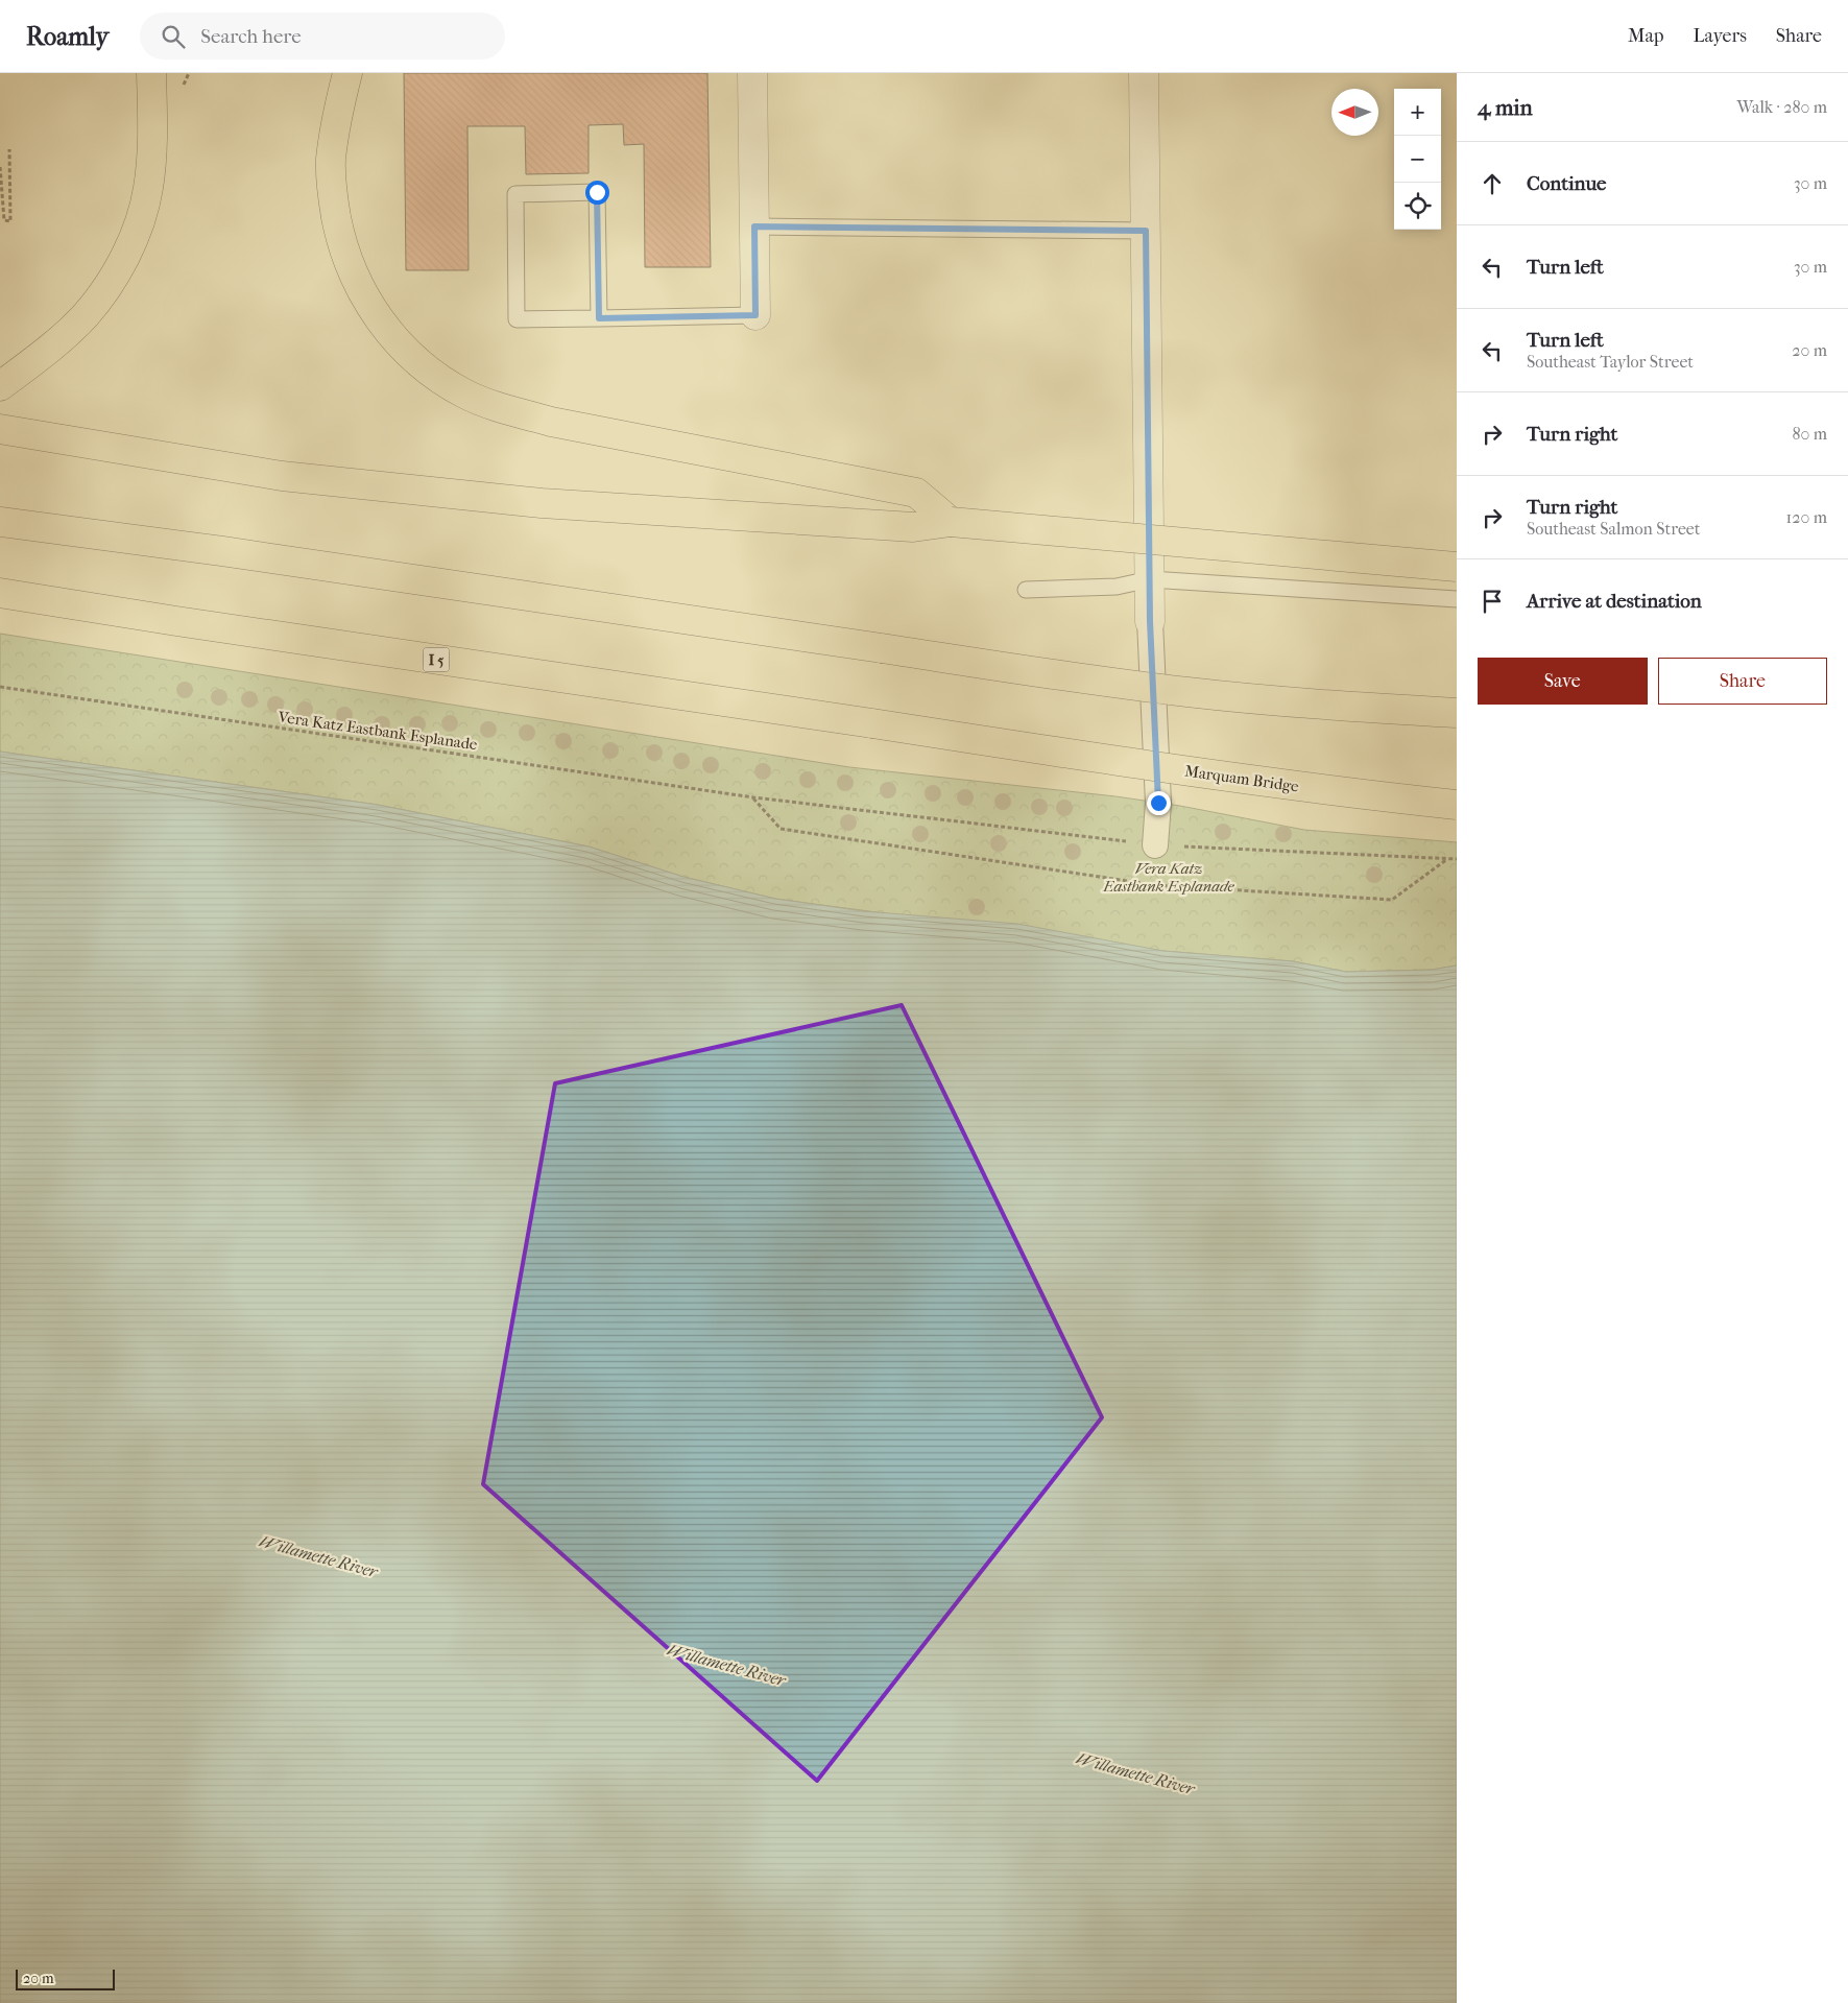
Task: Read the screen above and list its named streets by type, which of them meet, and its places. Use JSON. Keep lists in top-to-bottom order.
{
  "streets": {
    "main road": ["I 5", "Marquam Bridge"],
    "path": ["Vera Katz Eastbank Esplanade"]
  },
  "water": ["Willamette River"],
  "parks": ["Vera Katz Eastbank Esplanade"],
  "scale_bar": "20 m",
  "north": "left",
  "page": {
    "header": "Roamly",
    "search": "Search here",
    "nav": ["Map", "Layers", "Share"],
    "heading": ["4 min", "Walk · 280 m"],
    "map_buttons": ["+", "−"],
    "list": [
      ["Continue", "30 m"],
      ["Turn left", "30 m"],
      ["Turn left", "Southeast Taylor Street", "20 m"],
      ["Turn right", "80 m"],
      ["Turn right", "Southeast Salmon Street", "120 m"],
      "Arrive at destination"
    ],
    "buttons": ["Save", "Share"],
    "scale": "20 m"
  }
}
